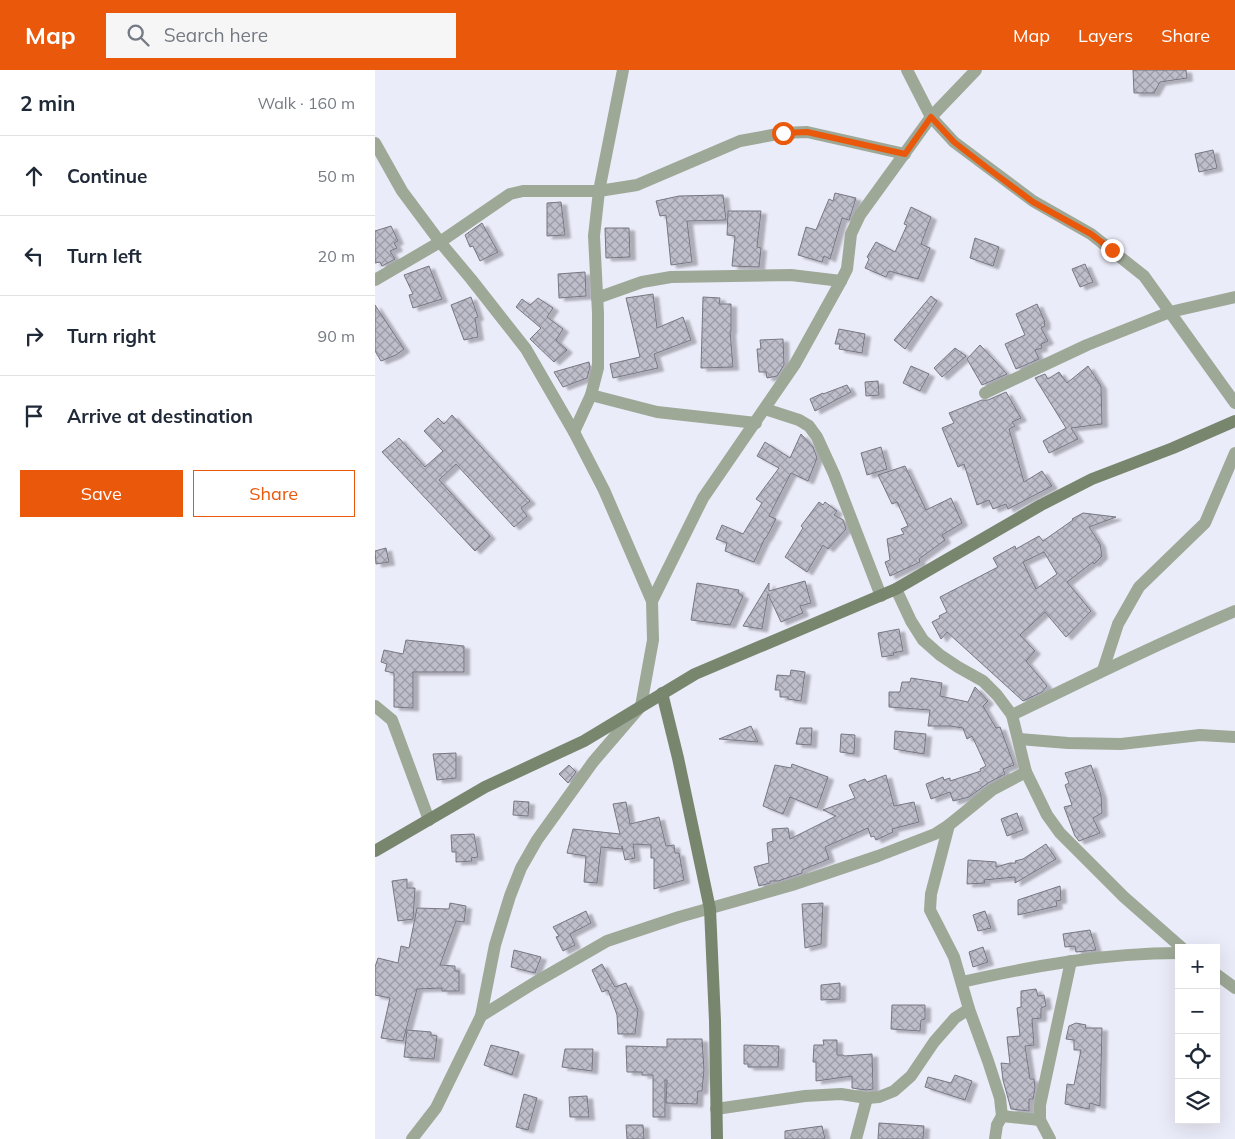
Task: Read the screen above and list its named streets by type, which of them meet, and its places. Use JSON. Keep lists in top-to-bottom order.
{
  "page": {
    "header": "Map",
    "search": "Search here",
    "nav": ["Map", "Layers", "Share"],
    "heading": ["2 min", "Walk · 160 m"],
    "list": [
      ["Continue", "50 m"],
      ["Turn left", "20 m"],
      ["Turn right", "90 m"],
      "Arrive at destination"
    ],
    "buttons": ["Save", "Share"],
    "map_buttons": ["+", "−"]
  }
}
